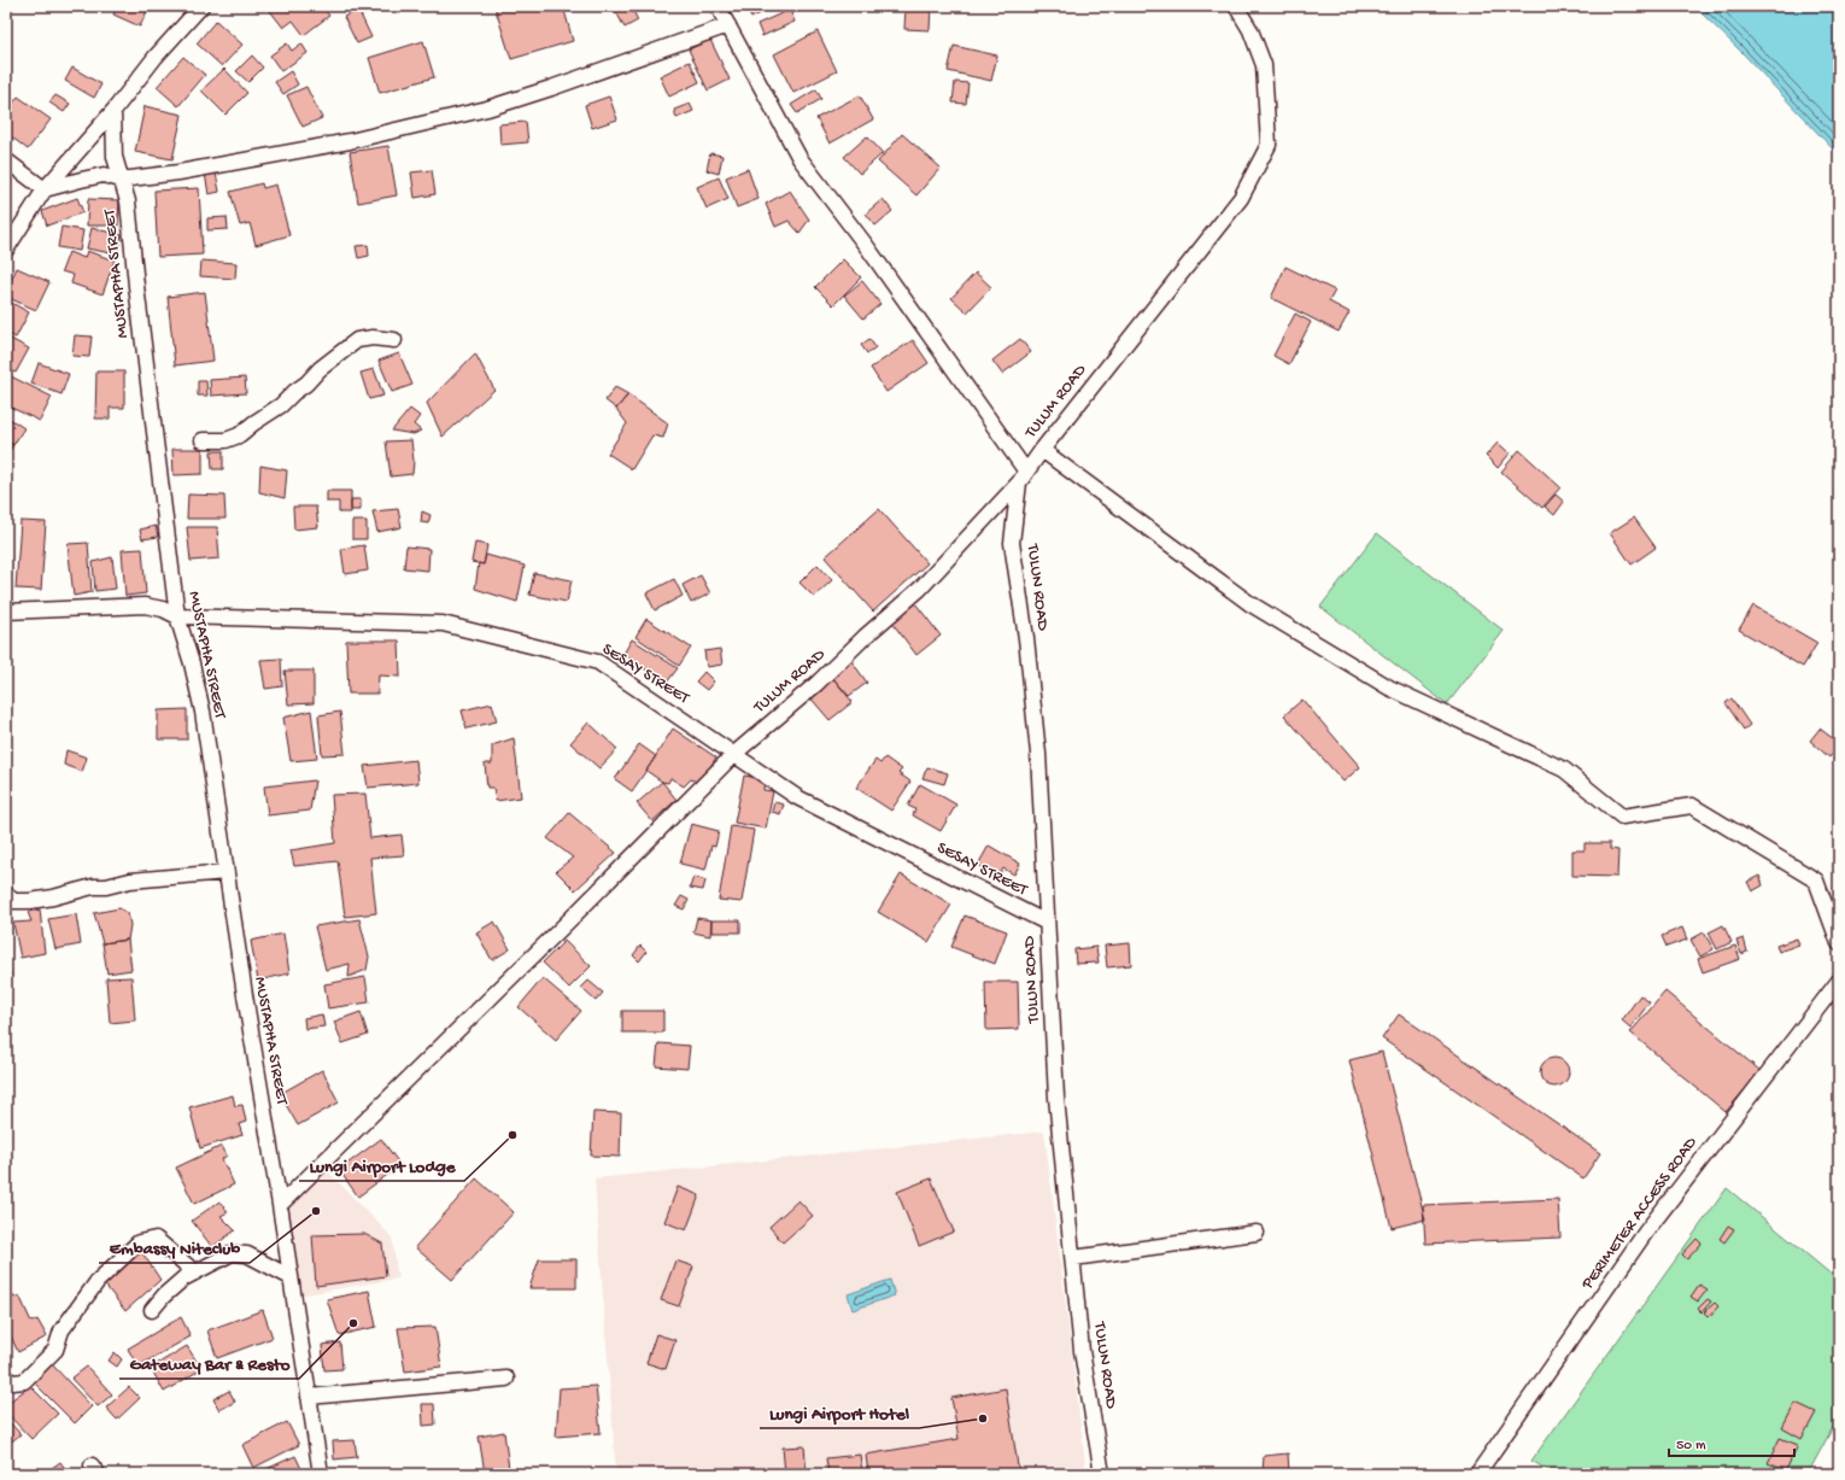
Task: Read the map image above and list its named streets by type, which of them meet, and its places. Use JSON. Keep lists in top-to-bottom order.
{
  "streets": {
    "street": [
      "MUSTAPHA STREET",
      "TULUM ROAD",
      "TULUN ROAD",
      "SESAY STREET",
      "PERIMETER ACCESS ROAD"
    ]
  },
  "crossings": [
    ["MUSTAPHA STREET", "TULUM ROAD"],
    ["MUSTAPHA STREET", "SESAY STREET"],
    ["TULUM ROAD", "TULUN ROAD"],
    ["TULUM ROAD", "SESAY STREET"],
    ["TULUN ROAD", "SESAY STREET"]
  ],
  "places": [
    "Lungi Airport Lodge",
    "Embassy Niteclub",
    "Gateway Bar & Resto",
    "Lungi Airport Hotel"
  ],
  "scale_bar": "50 m"
}
